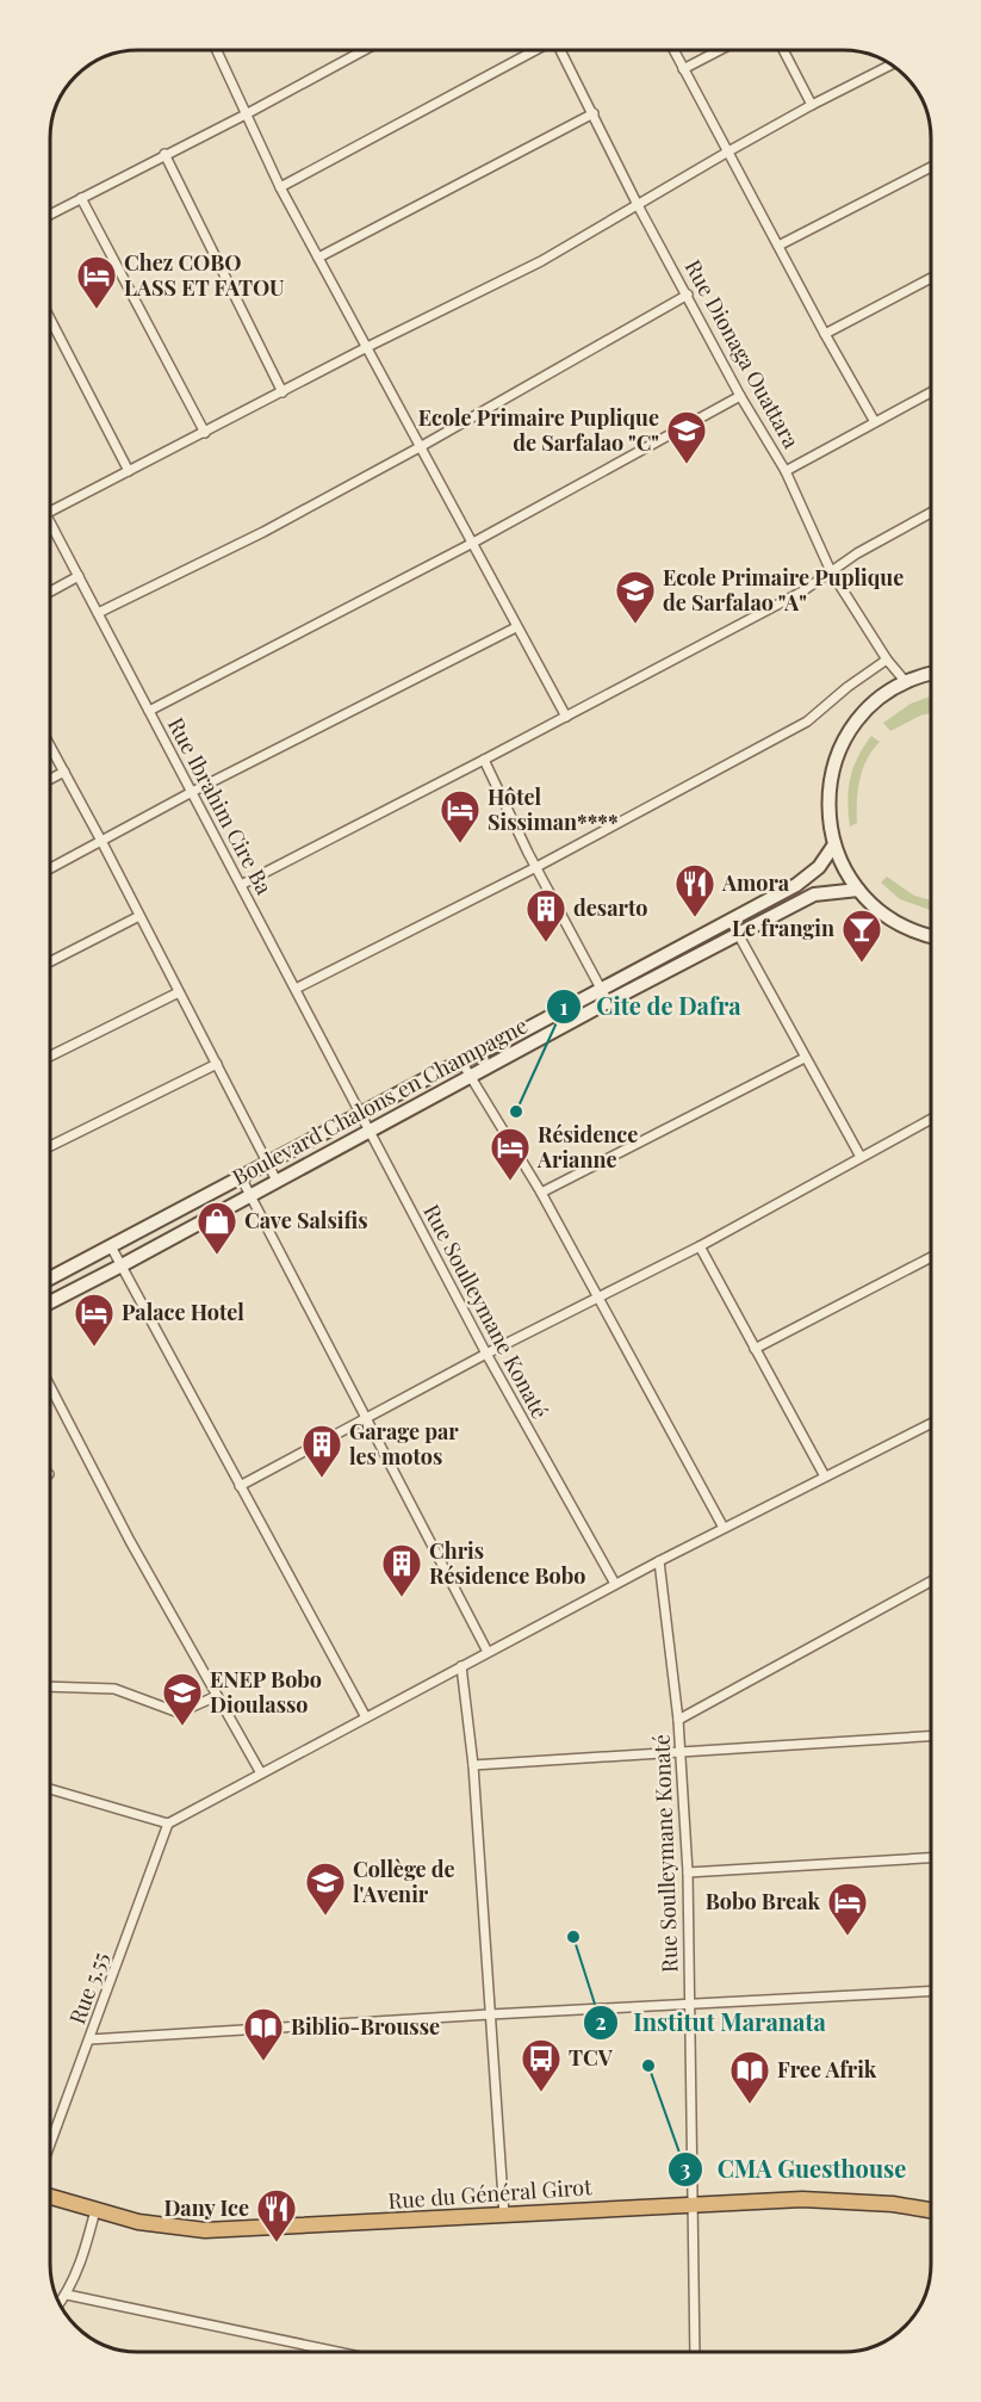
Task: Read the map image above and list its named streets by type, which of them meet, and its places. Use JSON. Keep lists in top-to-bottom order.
{
  "streets": {
    "highway": ["Rue du Général Girot"],
    "main road": ["Boulevard Chalons en Champagne"],
    "street": [
      "Rue Dionaga Ouattara",
      "Rue Ibrahim Cire Ba",
      "Rue Soulleymane Konaté",
      "Rue 5.55"
    ]
  },
  "crossings": [
    ["Rue Ibrahim Cire Ba", "Boulevard Chalons en Champagne"],
    ["Rue Ibrahim Cire Ba", "Rue Soulleymane Konaté"],
    ["Boulevard Chalons en Champagne", "Rue Soulleymane Konaté"],
    ["Rue Soulleymane Konaté", "Rue du Général Girot"]
  ],
  "places": {
    "hotel": [
      "Chez COBO LASS ET FATOU",
      "Hôtel Sissiman****",
      "Résidence Arianne",
      "Palace Hotel",
      "Bobo Break"
    ],
    "school or university": [
      "Ecole Primaire Puplique de Sarfalao \"C\"",
      "Ecole Primaire Puplique de Sarfalao \"A\"",
      "ENEP Bobo Dioulasso",
      "Collège de l'Avenir"
    ],
    "restaurant": ["Amora", "Dany Ice"],
    "building": ["desarto", "Garage par les motos", "Chris Résidence Bobo"],
    "bar": ["Le frangin"],
    "other": ["Cite de Dafra", "Institut Maranata", "CMA Guesthouse"],
    "shop": ["Cave Salsifis"],
    "library": ["Biblio-Brousse", "Free Afrik"],
    "bus stop": ["TCV"]
  }
}
